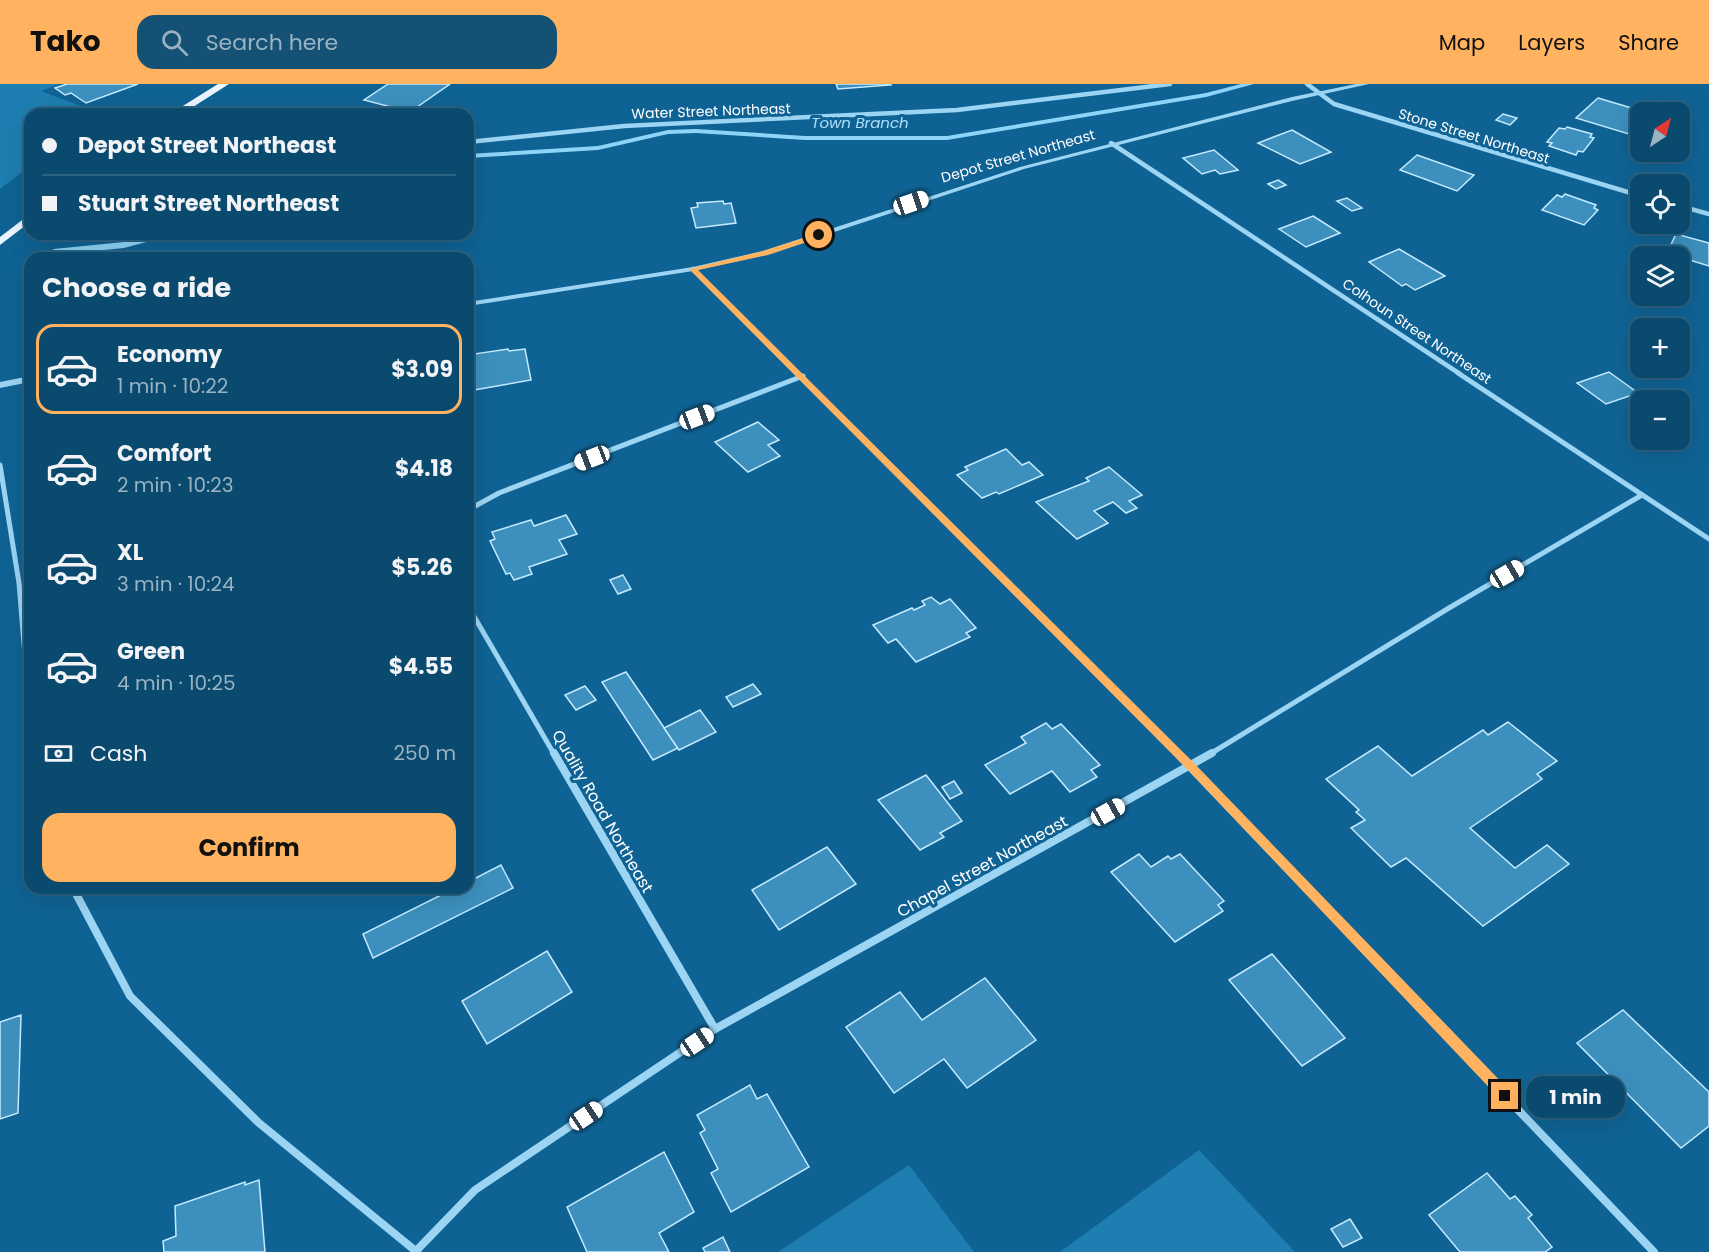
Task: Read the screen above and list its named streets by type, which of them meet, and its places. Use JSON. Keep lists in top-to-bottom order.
{
  "streets": {
    "street": [
      "Water Street Northeast",
      "Stone Street Northeast",
      "Depot Street Northeast",
      "Colhoun Street Northeast",
      "Quality Road Northeast",
      "Chapel Street Northeast"
    ]
  },
  "crossings": [
    ["Stone Street Northeast", "Depot Street Northeast"],
    ["Depot Street Northeast", "Colhoun Street Northeast"],
    ["Colhoun Street Northeast", "Chapel Street Northeast"],
    ["Quality Road Northeast", "Chapel Street Northeast"]
  ],
  "water": ["Town Branch"],
  "north": "top right",
  "page": {
    "header": "Tako",
    "search": "Search here",
    "nav": ["Map", "Layers", "Share"],
    "map_buttons": ["+", "−"],
    "banner": ["Depot Street Northeast", "Stuart Street Northeast"],
    "heading": "Choose a ride",
    "list": [
      {
        "name": "Economy",
        "note": "1 min · 10:22",
        "value": "$3.09"
      },
      {
        "name": "Comfort",
        "note": "2 min · 10:23",
        "value": "$4.18"
      },
      {
        "name": "XL",
        "note": "3 min · 10:24",
        "value": "$5.26"
      },
      {
        "name": "Green",
        "note": "4 min · 10:25",
        "value": "$4.55"
      }
    ],
    "pay": ["Cash", "250 m"],
    "buttons": "Confirm",
    "bubble": "1 min"
  }
}
